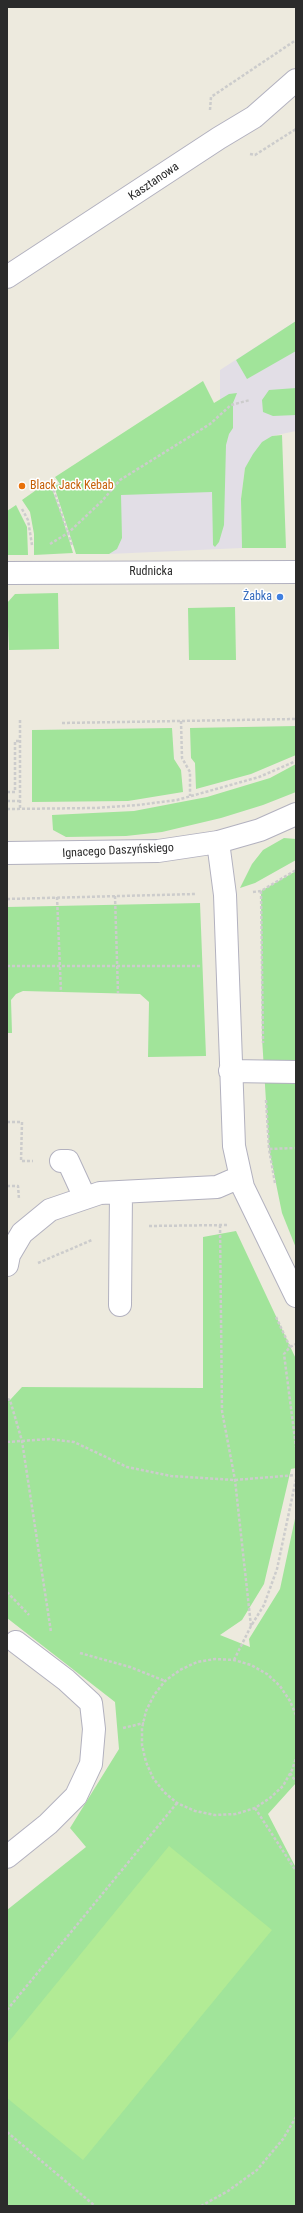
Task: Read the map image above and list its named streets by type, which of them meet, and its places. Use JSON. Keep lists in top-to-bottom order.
{
  "streets": {
    "street": ["Kasztanowa", "Rudnicka", "Ignacego Daszyńskiego"]
  },
  "places": ["Black Jack Kebab", "Żabka"]
}
